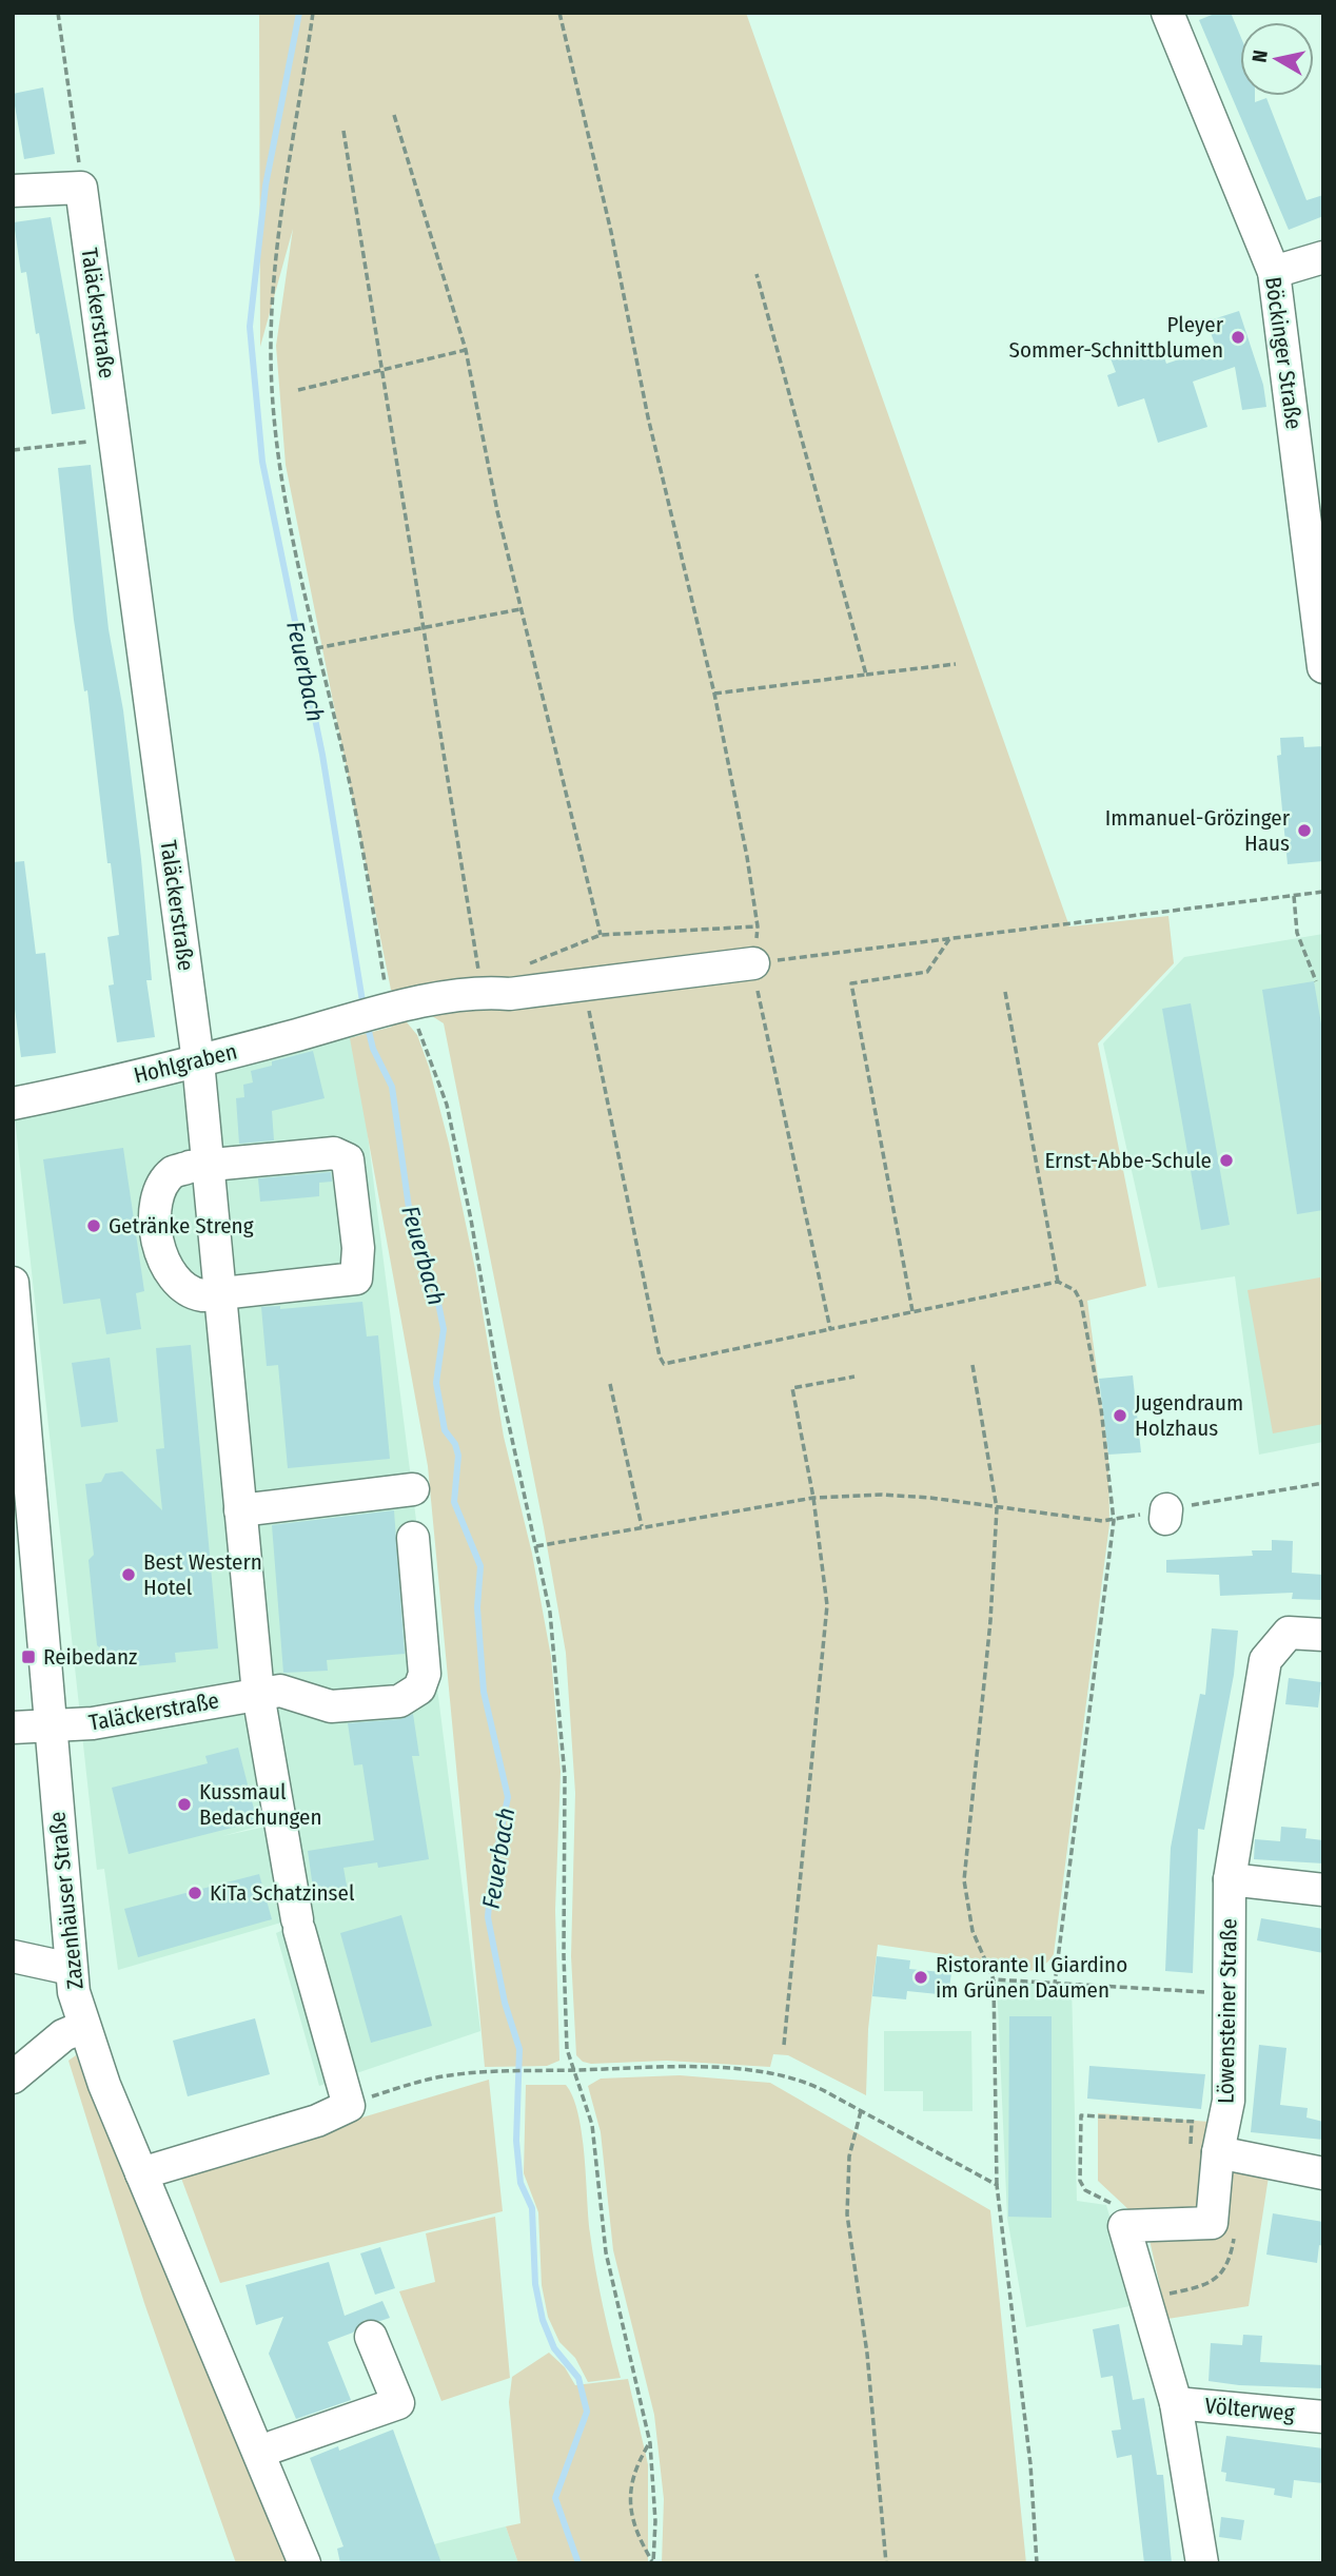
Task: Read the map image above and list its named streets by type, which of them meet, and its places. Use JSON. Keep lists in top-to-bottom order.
{
  "streets": {
    "street": [
      "Taläckerstraße",
      "Böckinger Straße",
      "Hohlgraben",
      "Zazenhäuser Straße",
      "Löwensteiner Straße",
      "Völterweg"
    ]
  },
  "crossings": [
    ["Taläckerstraße", "Hohlgraben"],
    ["Taläckerstraße", "Zazenhäuser Straße"]
  ],
  "water": ["Feuerbach"],
  "places": {
    "other": [
      "Pleyer Sommer-Schnittblumen",
      "Immanuel-Grözinger Haus",
      "Ernst-Abbe-Schule",
      "Getränke Streng",
      "Jugendraum Holzhaus",
      "Best Western Hotel",
      "Kussmaul Bedachungen",
      "KiTa Schatzinsel",
      "Ristorante Il Giardino im Grünen Daumen"
    ],
    "transit": ["Reibedanz"]
  },
  "north": "left"
}
